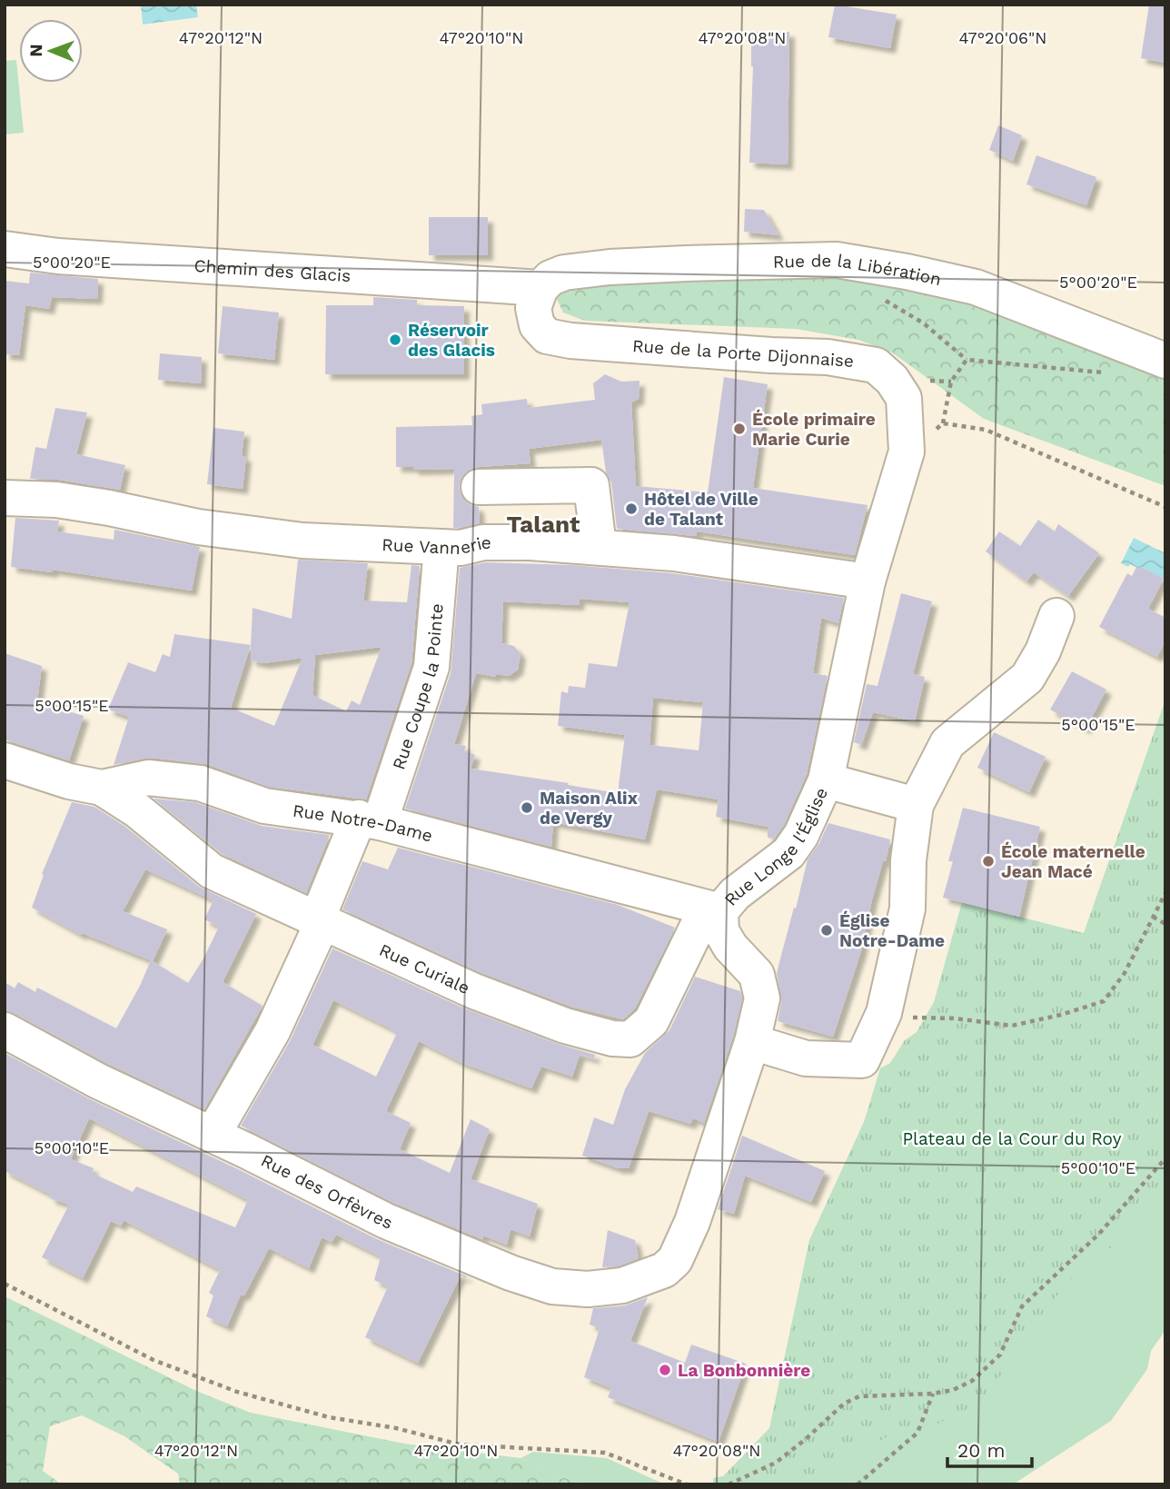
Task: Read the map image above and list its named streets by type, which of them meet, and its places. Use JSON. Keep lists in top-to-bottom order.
{
  "streets": {
    "street": [
      "Chemin des Glacis",
      "Rue de la Libération",
      "Rue de la Porte Dijonnaise",
      "Rue Vannerie",
      "Rue Coupe la Pointe",
      "Rue Notre-Dame",
      "Rue Longe l'Église",
      "Rue Curiale",
      "Rue des Orfèvres"
    ]
  },
  "crossings": [
    ["Chemin des Glacis", "Rue de la Libération"],
    ["Chemin des Glacis", "Rue de la Porte Dijonnaise"],
    ["Rue de la Libération", "Rue de la Porte Dijonnaise"],
    ["Rue de la Porte Dijonnaise", "Rue Vannerie"],
    ["Rue de la Porte Dijonnaise", "Rue Longe l'Église"],
    ["Rue Vannerie", "Rue Coupe la Pointe"],
    ["Rue Vannerie", "Rue Longe l'Église"],
    ["Rue Coupe la Pointe", "Rue Notre-Dame"],
    ["Rue Coupe la Pointe", "Rue Curiale"],
    ["Rue Coupe la Pointe", "Rue des Orfèvres"],
    ["Rue Notre-Dame", "Rue Longe l'Église"],
    ["Rue Notre-Dame", "Rue Curiale"],
    ["Rue Longe l'Église", "Rue Curiale"],
    ["Rue Longe l'Église", "Rue des Orfèvres"]
  ],
  "districts": ["Talant"],
  "parks": ["Plateau de la Cour du Roy"],
  "places": [
    "Réservoir des Glacis",
    "École primaire Marie Curie",
    "Hôtel de Ville de Talant",
    "Maison Alix de Vergy",
    "École maternelle Jean Macé",
    "Église Notre-Dame",
    "La Bonbonnière"
  ],
  "scale_bar": "20 m",
  "north": "left",
  "coordinates": [
    "47°20'12\"N",
    "47°20'10\"N",
    "47°20'08\"N",
    "47°20'06\"N",
    "5°00'20\"E",
    "5°00'15\"E",
    "5°00'10\"E"
  ]
}
